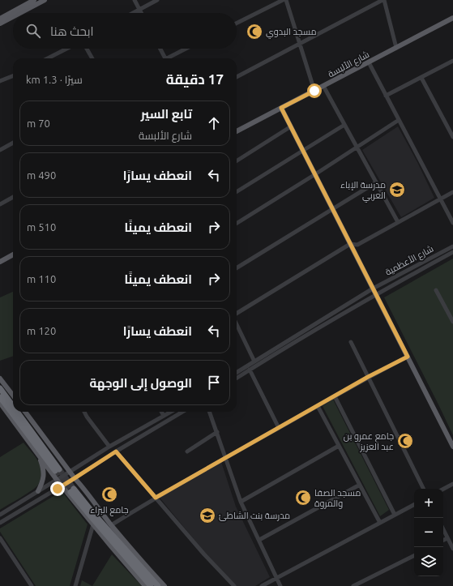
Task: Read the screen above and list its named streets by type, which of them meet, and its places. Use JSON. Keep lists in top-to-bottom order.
{
  "streets": {
    "main road": ["شارع الألبسة"],
    "street": ["شارع الأعظمية"]
  },
  "places": {
    "mosque": [
      "مسجد البدوي",
      "جامع عمرو بن عبد العزيز",
      "جامع البراء",
      "مسجد الصفا والمروة"
    ],
    "school or university": ["مدرسة الإباء العربي", "مدرسة بنت الشاطئ"]
  },
  "page": {
    "search": "ابحث هنا",
    "heading": ["17 دقيقة", "سيرًا · 1.3 km"],
    "list": [
      ["تابع السير", "شارع الألبسة", "70 m"],
      ["انعطف يسارًا", "490 m"],
      ["انعطف يمينًا", "510 m"],
      ["انعطف يمينًا", "110 m"],
      ["انعطف يسارًا", "120 m"],
      "الوصول إلى الوجهة"
    ],
    "map_buttons": ["+", "−"]
  }
}
